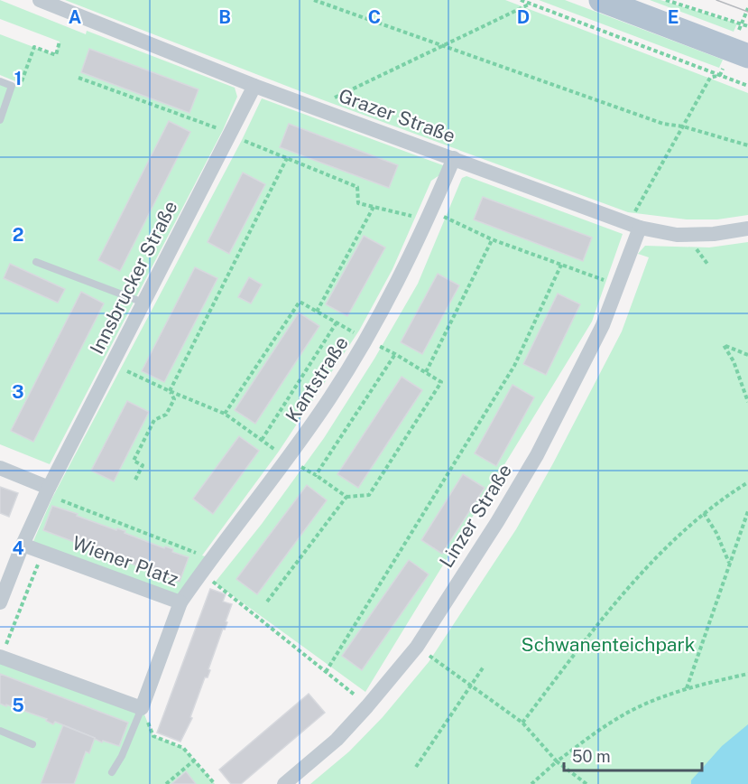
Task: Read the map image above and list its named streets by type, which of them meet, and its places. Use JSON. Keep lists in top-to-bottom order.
{
  "streets": {
    "street": [
      "Grazer Straße",
      "Innsbrucker Straße",
      "Kantstraße",
      "Linzer Straße",
      "Wiener Platz"
    ]
  },
  "crossings": [
    ["Grazer Straße", "Innsbrucker Straße"],
    ["Grazer Straße", "Kantstraße"],
    ["Grazer Straße", "Linzer Straße"],
    ["Kantstraße", "Wiener Platz"]
  ],
  "parks": ["Schwanenteichpark"],
  "scale_bar": "50 m",
  "grid": {
    "columns": [
      "A",
      "B",
      "C",
      "D",
      "E"
    ],
    "rows": [
      "1",
      "2",
      "3",
      "4",
      "5"
    ]
  }
}
